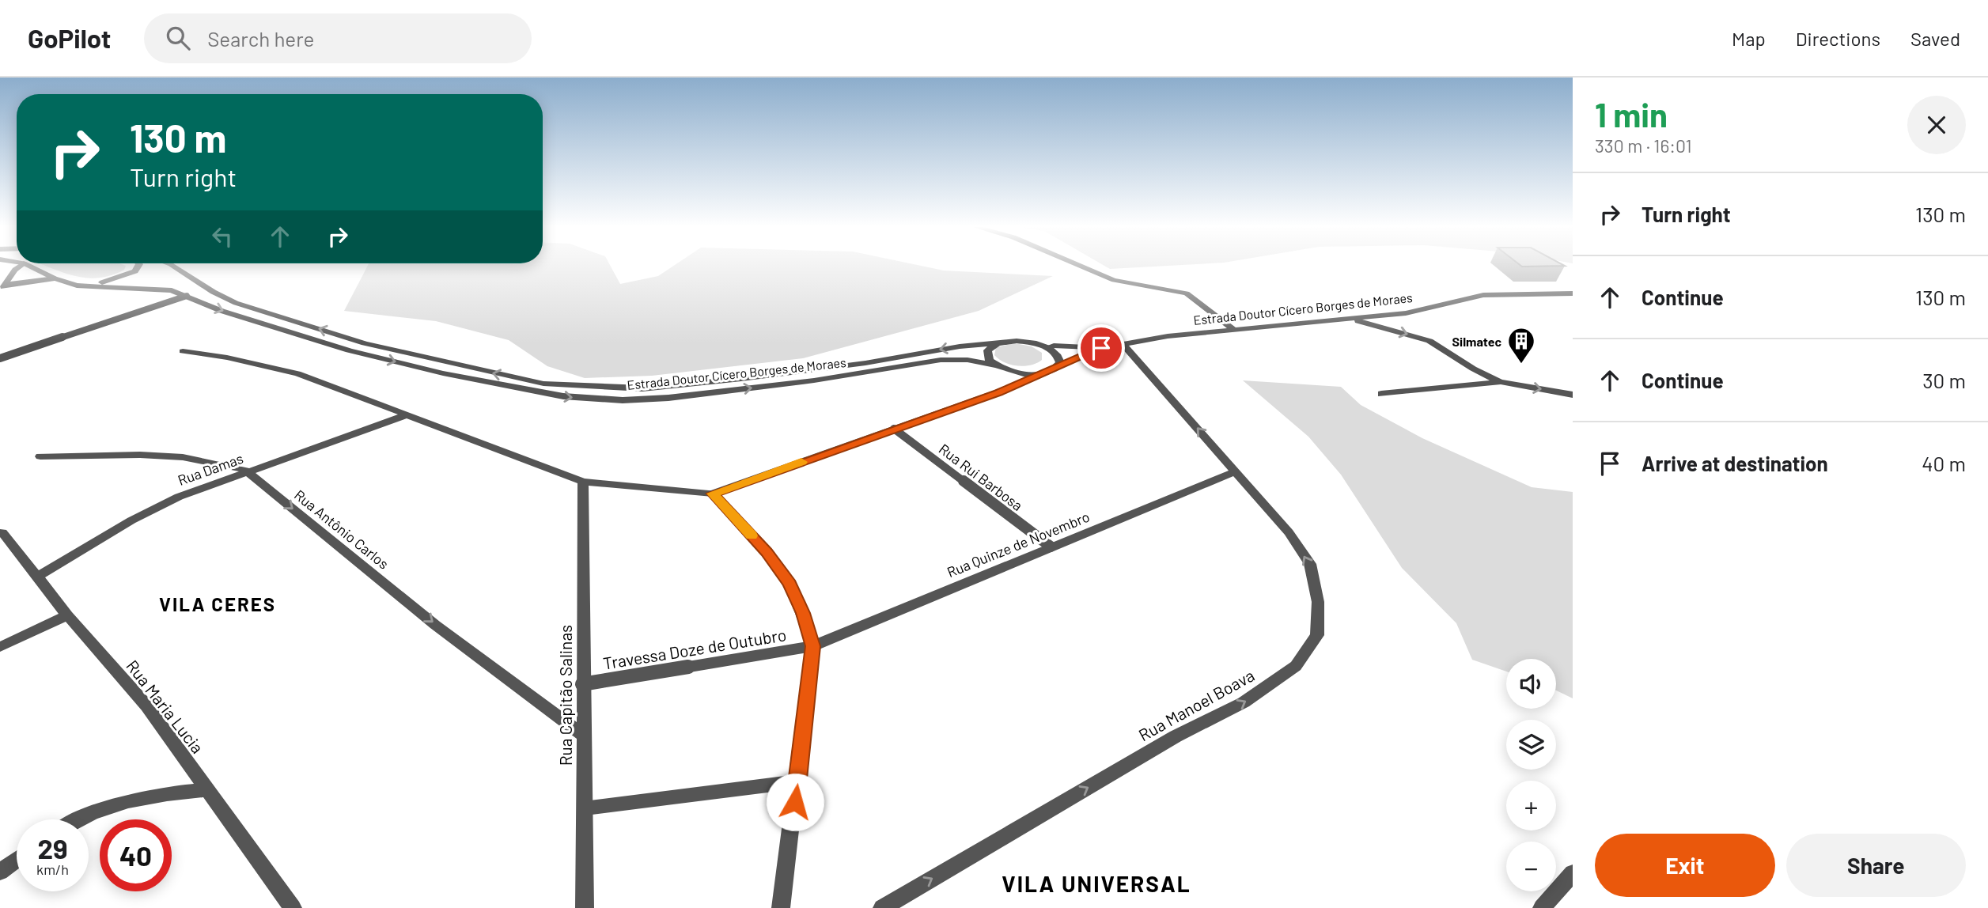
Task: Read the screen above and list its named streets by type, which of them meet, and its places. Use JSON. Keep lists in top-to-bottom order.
{
  "streets": {
    "street": [
      "Estrada Doutor Cícero Borges de Moraes",
      "Rua Damas",
      "Rua Antônio Carlos",
      "Rua Quinze de Novembro",
      "Rua Capitão Salinas",
      "Rua Manoel Boava",
      "Rua Maria Lucia"
    ],
    "lane": ["Rua Rui Barbosa", "Travessa Doze de Outubro"]
  },
  "crossings": [
    ["Estrada Doutor Cícero Borges de Moraes", "Rua Manoel Boava"],
    ["Rua Damas", "Rua Antônio Carlos"],
    ["Rua Damas", "Rua Maria Lucia"],
    ["Rua Rui Barbosa", "Rua Quinze de Novembro"],
    ["Rua Antônio Carlos", "Rua Capitão Salinas"],
    ["Rua Quinze de Novembro", "Travessa Doze de Outubro"],
    ["Rua Quinze de Novembro", "Rua Manoel Boava"],
    ["Travessa Doze de Outubro", "Rua Capitão Salinas"]
  ],
  "one_way": ["Rua Antônio Carlos"],
  "districts": ["VILA CERES", "VILA UNIVERSAL"],
  "places": {
    "building": ["Silmatec"]
  },
  "page": {
    "header": "GoPilot",
    "search": "Search here",
    "nav": ["Map", "Directions", "Saved"],
    "heading": ["1 min", "330 m · 16:01"],
    "turn": ["130 m", "Turn right"],
    "list": [
      {
        "name": "Turn right",
        "value": "130 m"
      },
      {
        "name": "Continue",
        "value": "130 m"
      },
      {
        "name": "Continue",
        "value": "30 m"
      },
      {
        "name": "Arrive at destination",
        "value": "40 m"
      }
    ],
    "map_buttons": ["+", "−"],
    "speed": "29 km/h",
    "limit": "40",
    "buttons": ["Exit", "Share"]
  }
}
